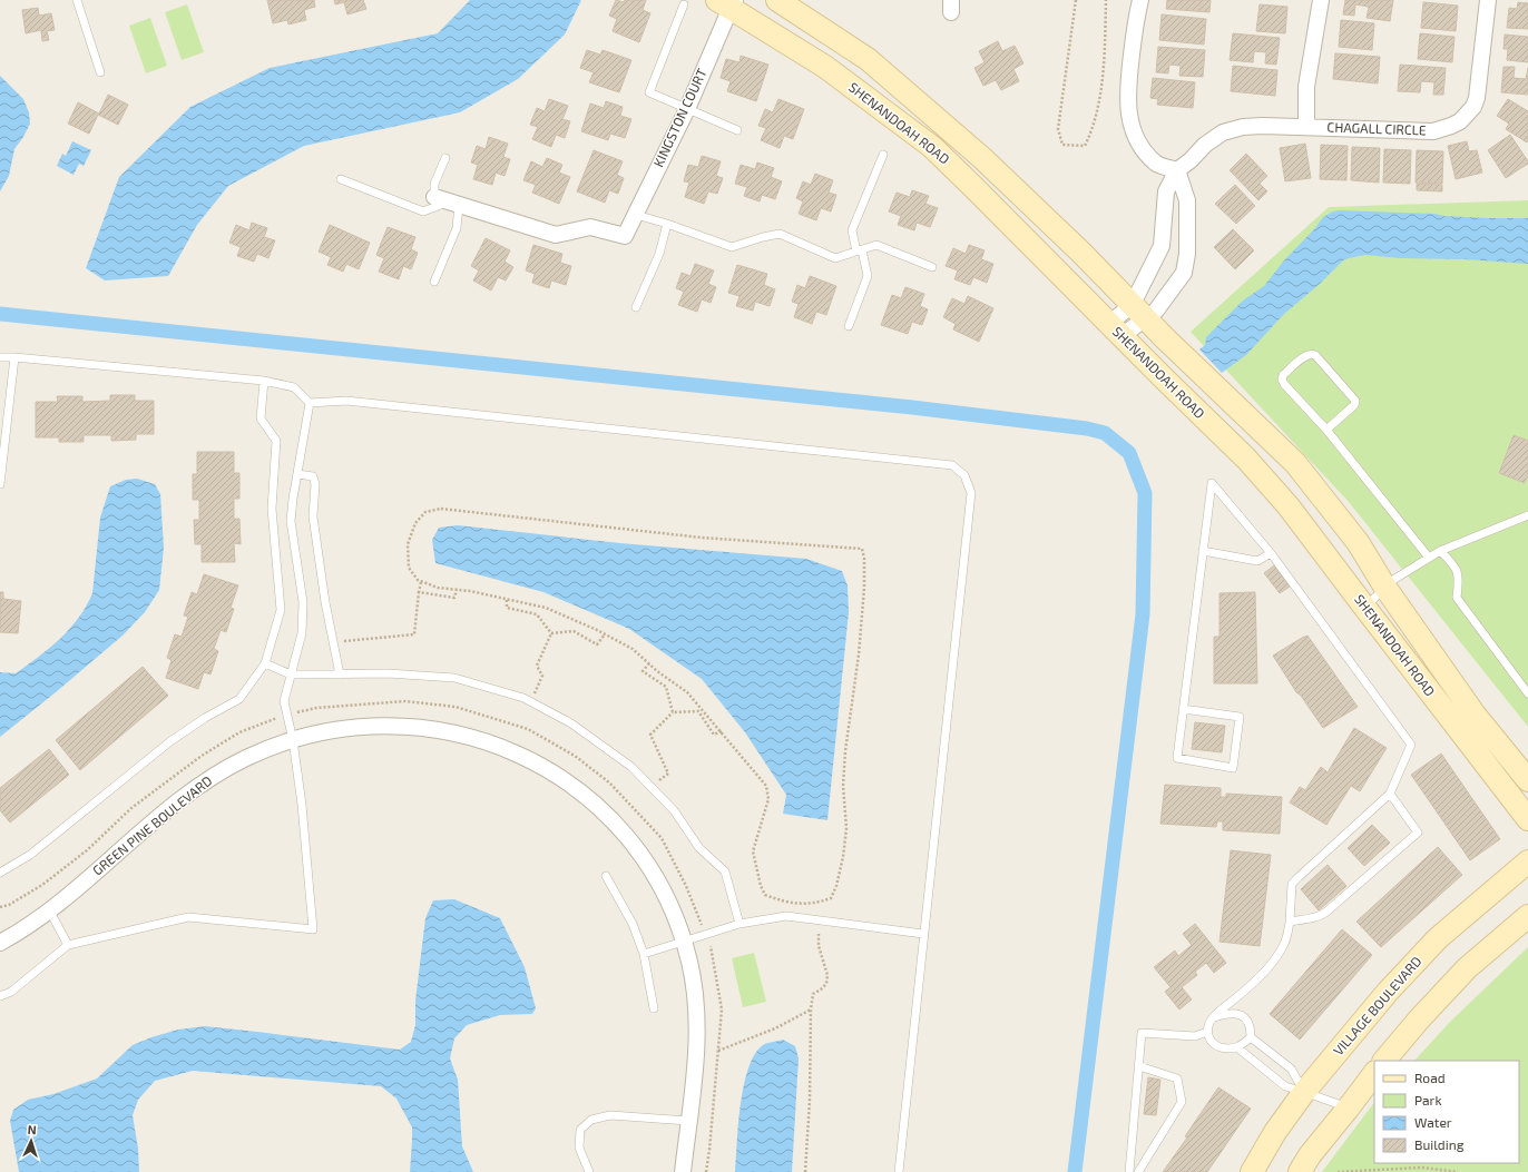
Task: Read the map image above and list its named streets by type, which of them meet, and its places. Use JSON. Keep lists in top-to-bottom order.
{
  "streets": {
    "street": [
      "KINGSTON COURT",
      "SHENANDOAH ROAD",
      "CHAGALL CIRCLE",
      "GREEN PINE BOULEVARD",
      "VILLAGE BOULEVARD"
    ]
  },
  "crossings": [
    ["KINGSTON COURT", "SHENANDOAH ROAD"],
    ["SHENANDOAH ROAD", "CHAGALL CIRCLE"]
  ],
  "legend": [
    "Road",
    "Park",
    "Water",
    "Building"
  ],
  "north": "top"
}
